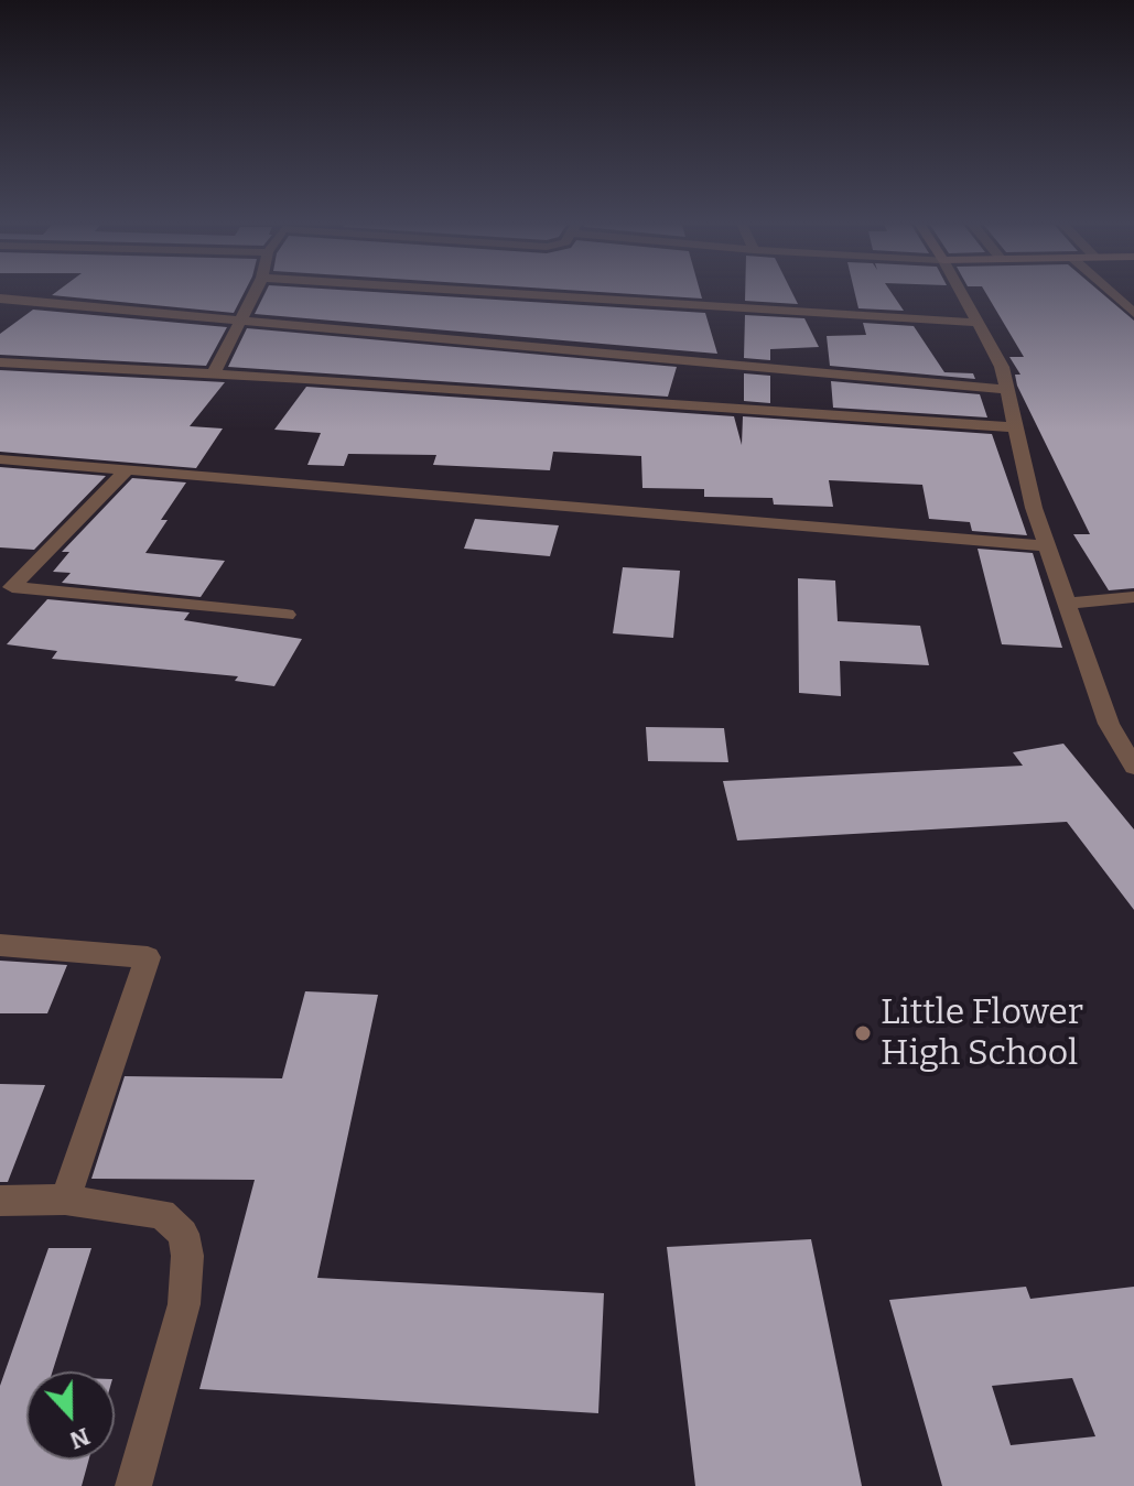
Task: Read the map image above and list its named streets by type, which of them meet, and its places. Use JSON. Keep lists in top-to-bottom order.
{
  "places": ["Little Flower High School"],
  "north": "bottom"
}
